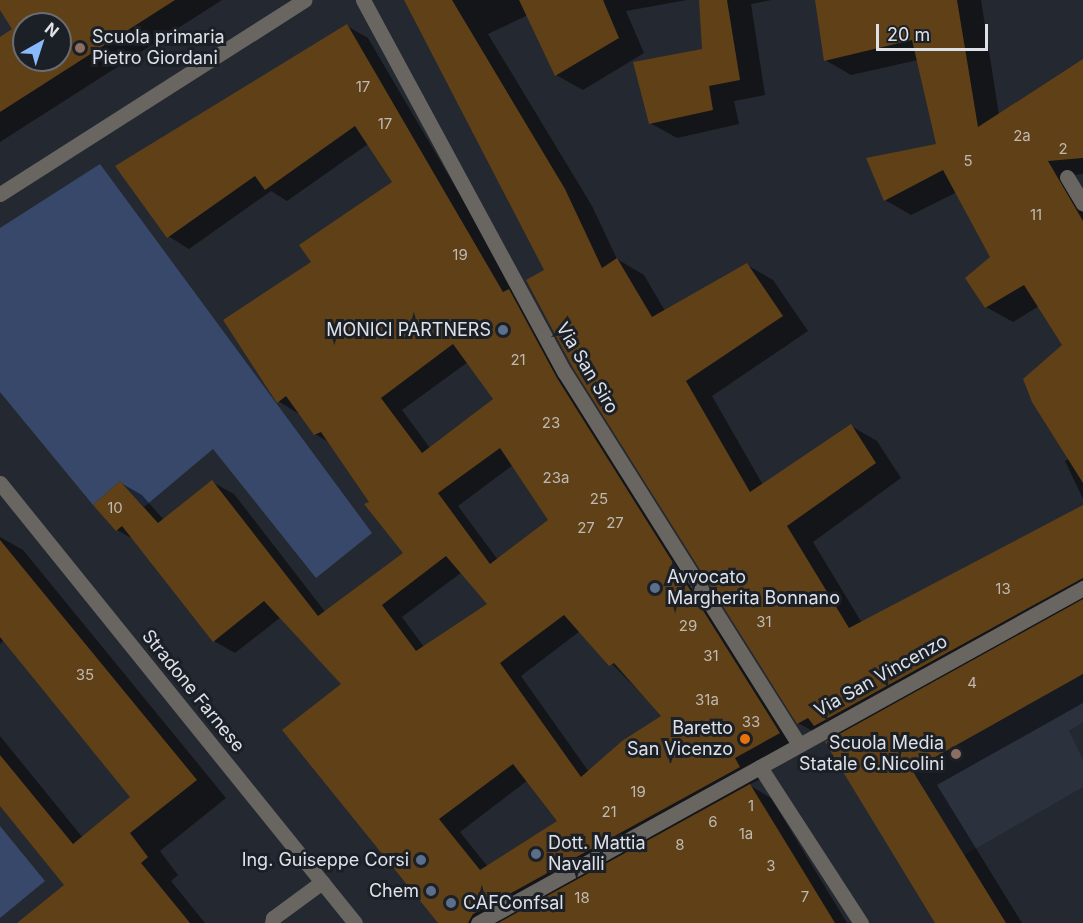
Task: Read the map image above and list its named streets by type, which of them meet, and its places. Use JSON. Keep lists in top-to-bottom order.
{
  "streets": {
    "street": ["Via San Siro", "Via San Vincenzo", "Stradone Farnese"]
  },
  "crossings": [
    ["Via San Siro", "Via San Vincenzo"]
  ],
  "places": [
    "Scuola primaria Pietro Giordani",
    "MONICI PARTNERS",
    "Avvocato Margherita Bonnano",
    "Baretto San Vicenzo",
    "Scuola Media Statale G.Nicolini",
    "Dott. Mattia Navalli",
    "Ing. Guiseppe Corsi",
    "Chem",
    "CAFConfsal"
  ],
  "house_numbers": [
    "17",
    "17",
    "2a",
    "2",
    "5",
    "11",
    "19",
    "21",
    "23",
    "23a",
    "25",
    "10",
    "27",
    "27",
    "13",
    "31",
    "29",
    "31",
    "35",
    "4",
    "31a",
    "33",
    "19",
    "1",
    "21",
    "6",
    "1a",
    "8",
    "3",
    "7",
    "18"
  ],
  "scale_bar": "20 m",
  "north": "top right"
}
